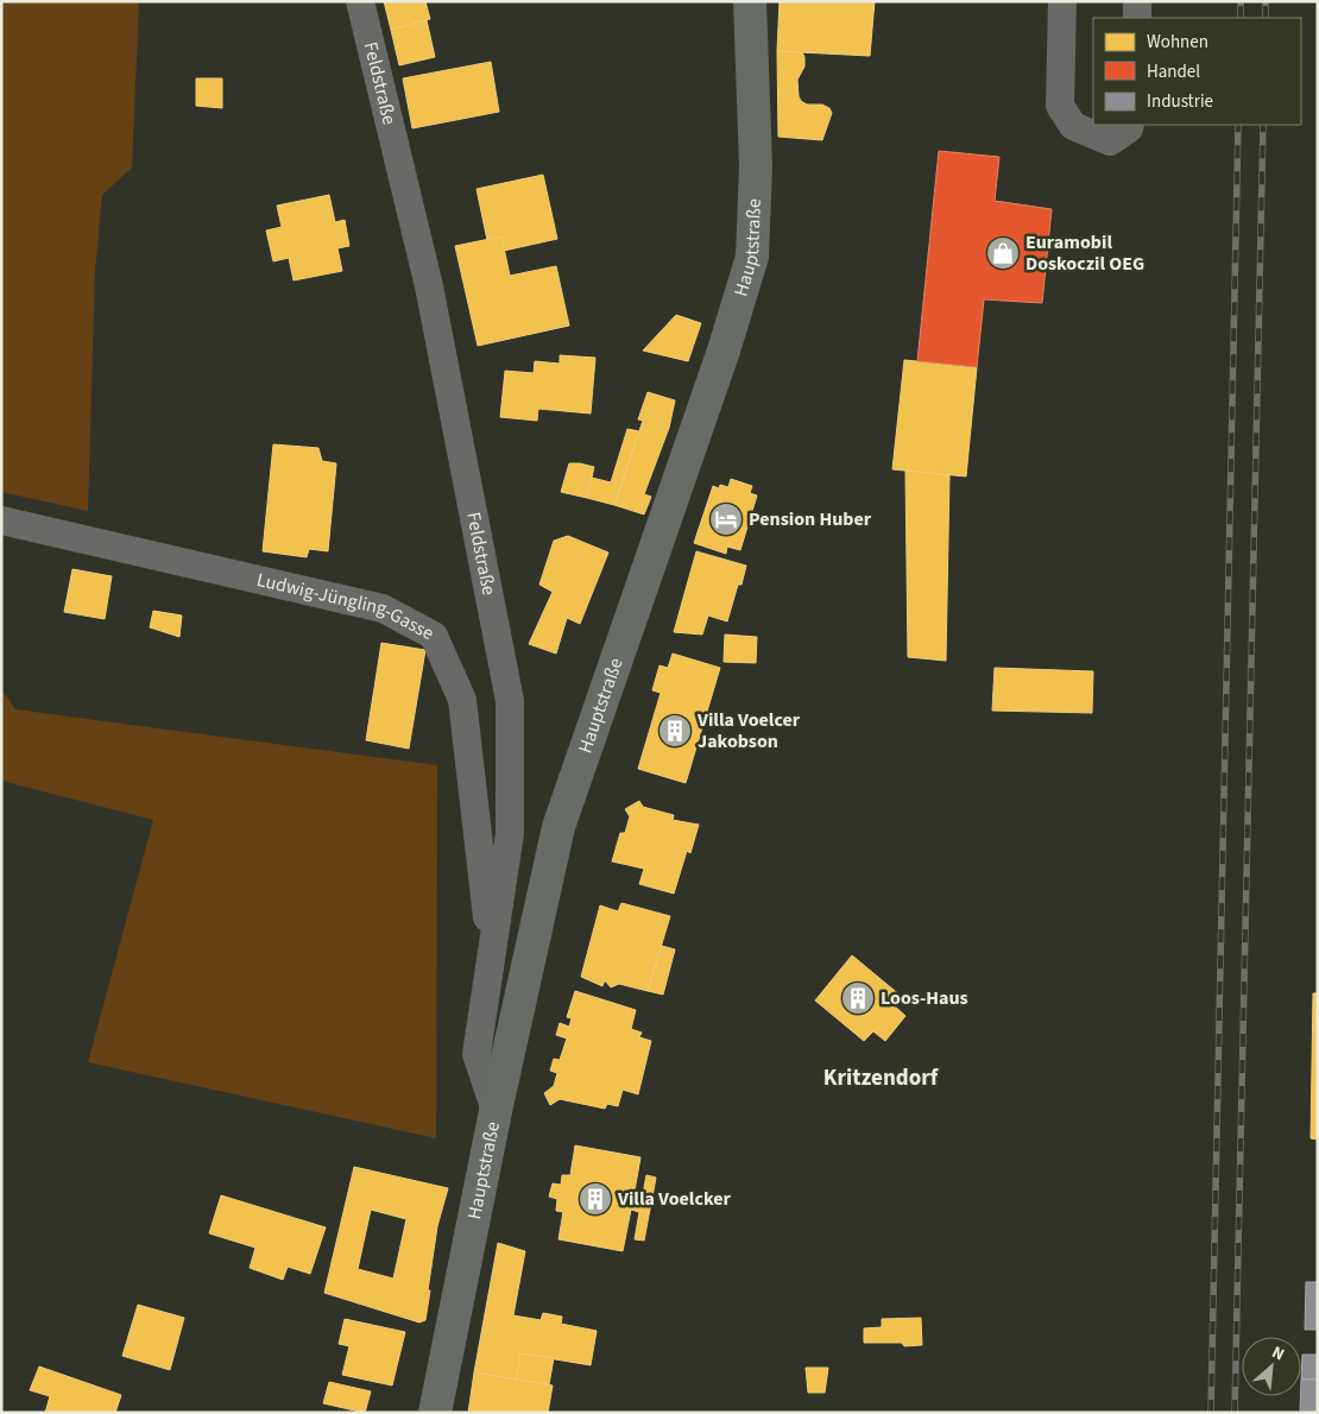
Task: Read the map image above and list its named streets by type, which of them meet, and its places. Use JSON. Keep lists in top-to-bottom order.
{
  "streets": {
    "main road": ["Hauptstraße"],
    "street": ["Feldstraße", "Ludwig-Jüngling-Gasse"]
  },
  "crossings": [
    ["Feldstraße", "Hauptstraße"],
    ["Feldstraße", "Ludwig-Jüngling-Gasse"]
  ],
  "districts": ["Kritzendorf"],
  "places": {
    "shop": ["Euramobil Doskoczil OEG"],
    "hotel": ["Pension Huber"],
    "building": ["Villa Voelcer Jakobson", "Loos-Haus", "Villa Voelcker"]
  },
  "legend": ["Wohnen", "Handel", "Industrie"],
  "north": "top right"
}
